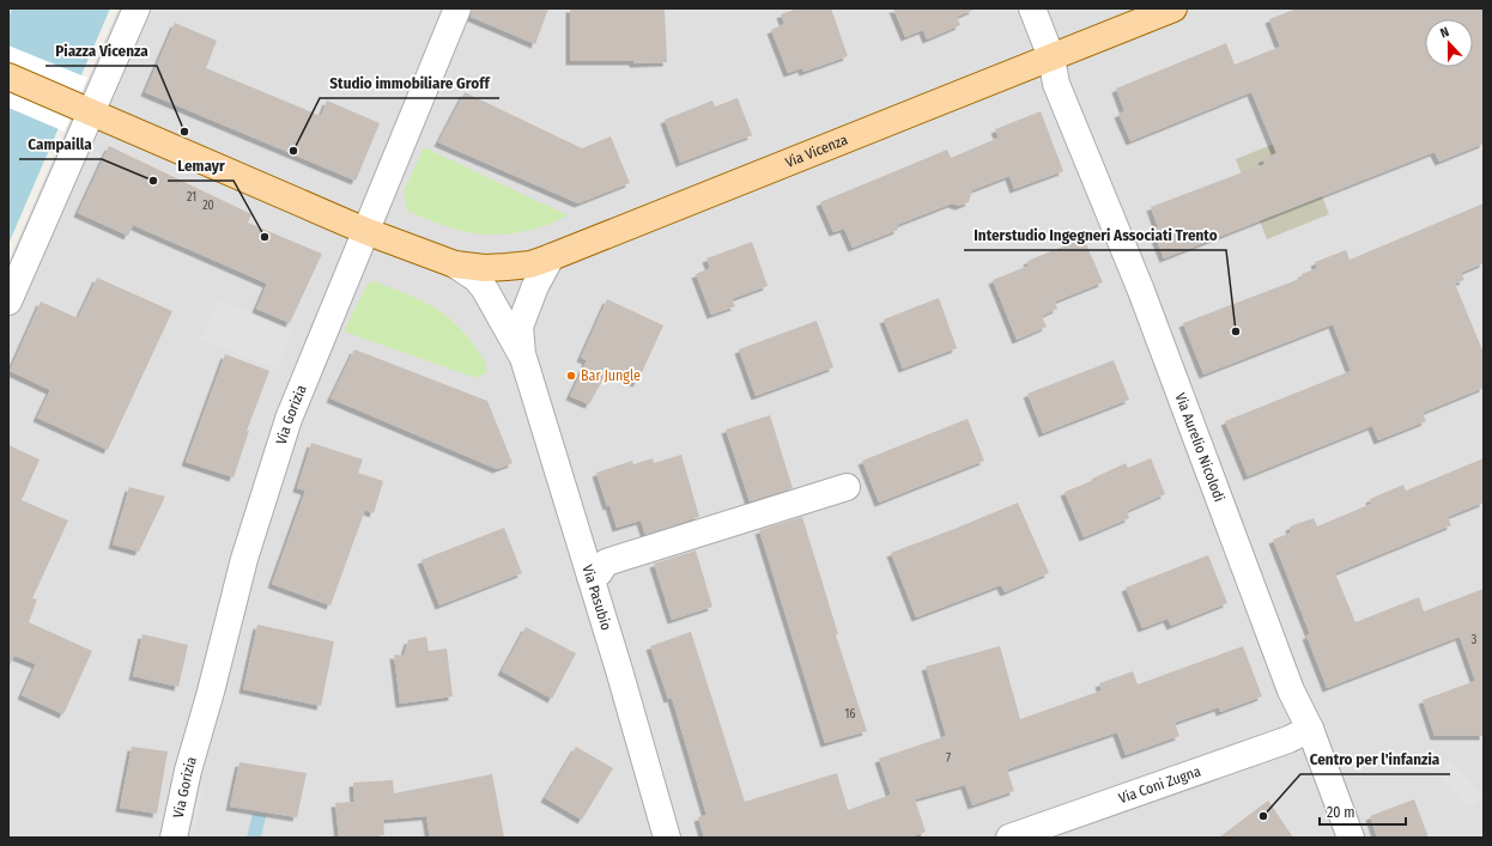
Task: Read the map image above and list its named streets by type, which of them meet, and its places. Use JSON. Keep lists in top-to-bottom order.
{
  "streets": {
    "main road": ["Via Vicenza"],
    "street": [
      "Via Gorizia",
      "Via Aurelio Nicolodi",
      "Via Pasubio",
      "Via Coni Zugna"
    ]
  },
  "crossings": [
    ["Via Vicenza", "Via Gorizia"],
    ["Via Vicenza", "Via Aurelio Nicolodi"],
    ["Via Vicenza", "Via Pasubio"],
    ["Via Aurelio Nicolodi", "Via Coni Zugna"]
  ],
  "places": [
    "Piazza Vicenza",
    "Studio immobiliare Groff",
    "Campailla",
    "Lemayr",
    "Interstudio Ingegneri Associati Trento",
    "Bar Jungle",
    "Centro per l'infanzia"
  ],
  "house_numbers": [
    "21",
    "20",
    "3",
    "16",
    "7"
  ],
  "scale_bar": "20 m",
  "north": "top"
}
